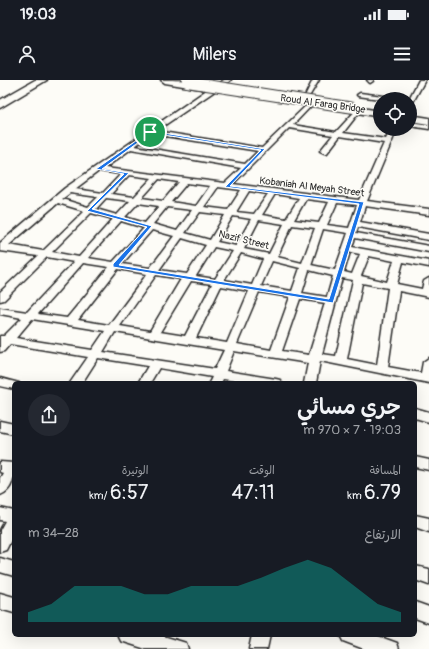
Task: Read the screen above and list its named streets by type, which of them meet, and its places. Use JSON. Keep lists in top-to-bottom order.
{
  "streets": {
    "main road": ["Roud Al Farag Bridge"],
    "street": ["Kobaniah Al Meyah Street", "Nazif Street"]
  },
  "page": {
    "status": "19:03",
    "header": "Milers",
    "heading": ["جري مسائي", "19:03 · 7 × 970 m"],
    "stats": [
      ["المسافة", "6.79 km"],
      ["الوقت", "47:11"],
      ["الوتيرة", "6:57 /km"]
    ],
    "chart": ["الارتفاع", "28–34 m"]
  }
}
